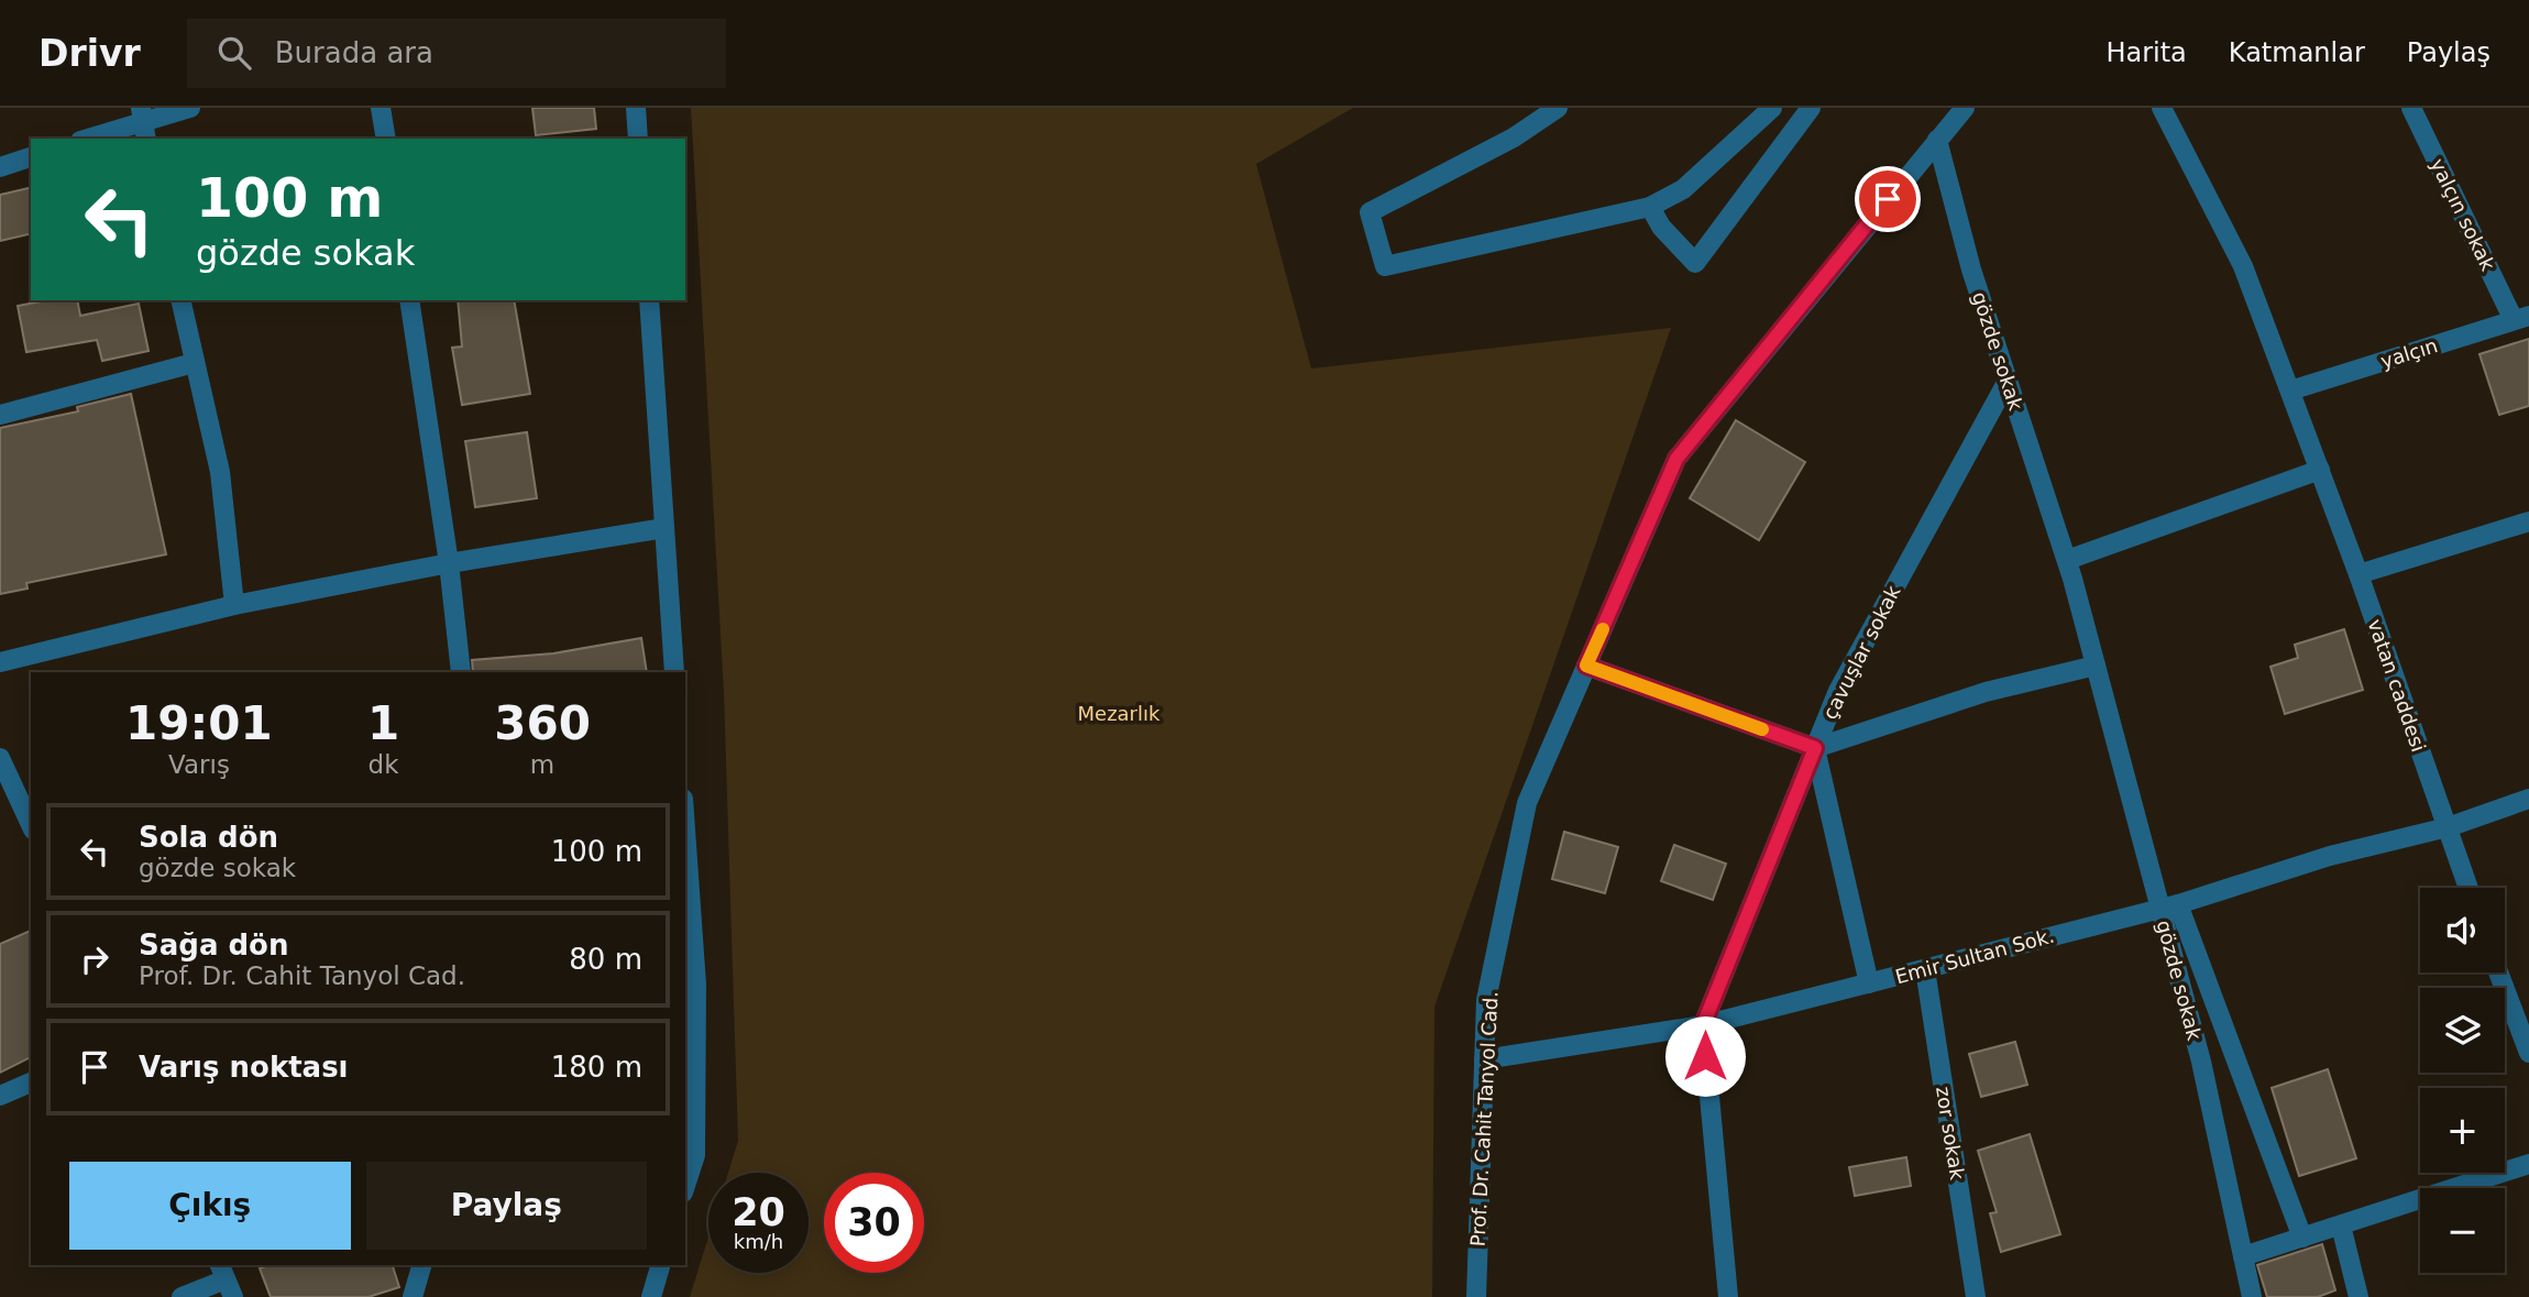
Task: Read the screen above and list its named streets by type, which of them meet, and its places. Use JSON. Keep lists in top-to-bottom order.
{
  "streets": {
    "street": [
      "yalçın sokak",
      "gözde sokak",
      "yalçın",
      "çavuşlar sokak",
      "vatan caddesi",
      "Emir Sultan Sok.",
      "Prof. Dr. Cahit Tanyol Cad.",
      "zor sokak"
    ]
  },
  "crossings": [
    ["yalçın sokak", "yalçın"],
    ["gözde sokak", "çavuşlar sokak"],
    ["gözde sokak", "Emir Sultan Sok."],
    ["gözde sokak", "Prof. Dr. Cahit Tanyol Cad."],
    ["yalçın", "vatan caddesi"],
    ["çavuşlar sokak", "Emir Sultan Sok."],
    ["vatan caddesi", "Emir Sultan Sok."],
    ["Emir Sultan Sok.", "Prof. Dr. Cahit Tanyol Cad."],
    ["Emir Sultan Sok.", "zor sokak"]
  ],
  "parks": ["Mezarlık"],
  "page": {
    "header": "Drivr",
    "search": "Burada ara",
    "nav": ["Harita", "Katmanlar", "Paylaş"],
    "turn": ["100 m", "gözde sokak"],
    "eta": [
      "19:01",
      "Varış",
      "1",
      "dk",
      "360",
      "m"
    ],
    "list": [
      {
        "name": "Sola dön",
        "note": "gözde sokak",
        "value": "100 m"
      },
      {
        "name": "Sağa dön",
        "note": "Prof. Dr. Cahit Tanyol Cad.",
        "value": "80 m"
      },
      {
        "name": "Varış noktası",
        "value": "180 m"
      }
    ],
    "map_buttons": ["+", "−"],
    "buttons": ["Çıkış", "Paylaş"],
    "speed": "20 km/h",
    "limit": "30"
  }
}
